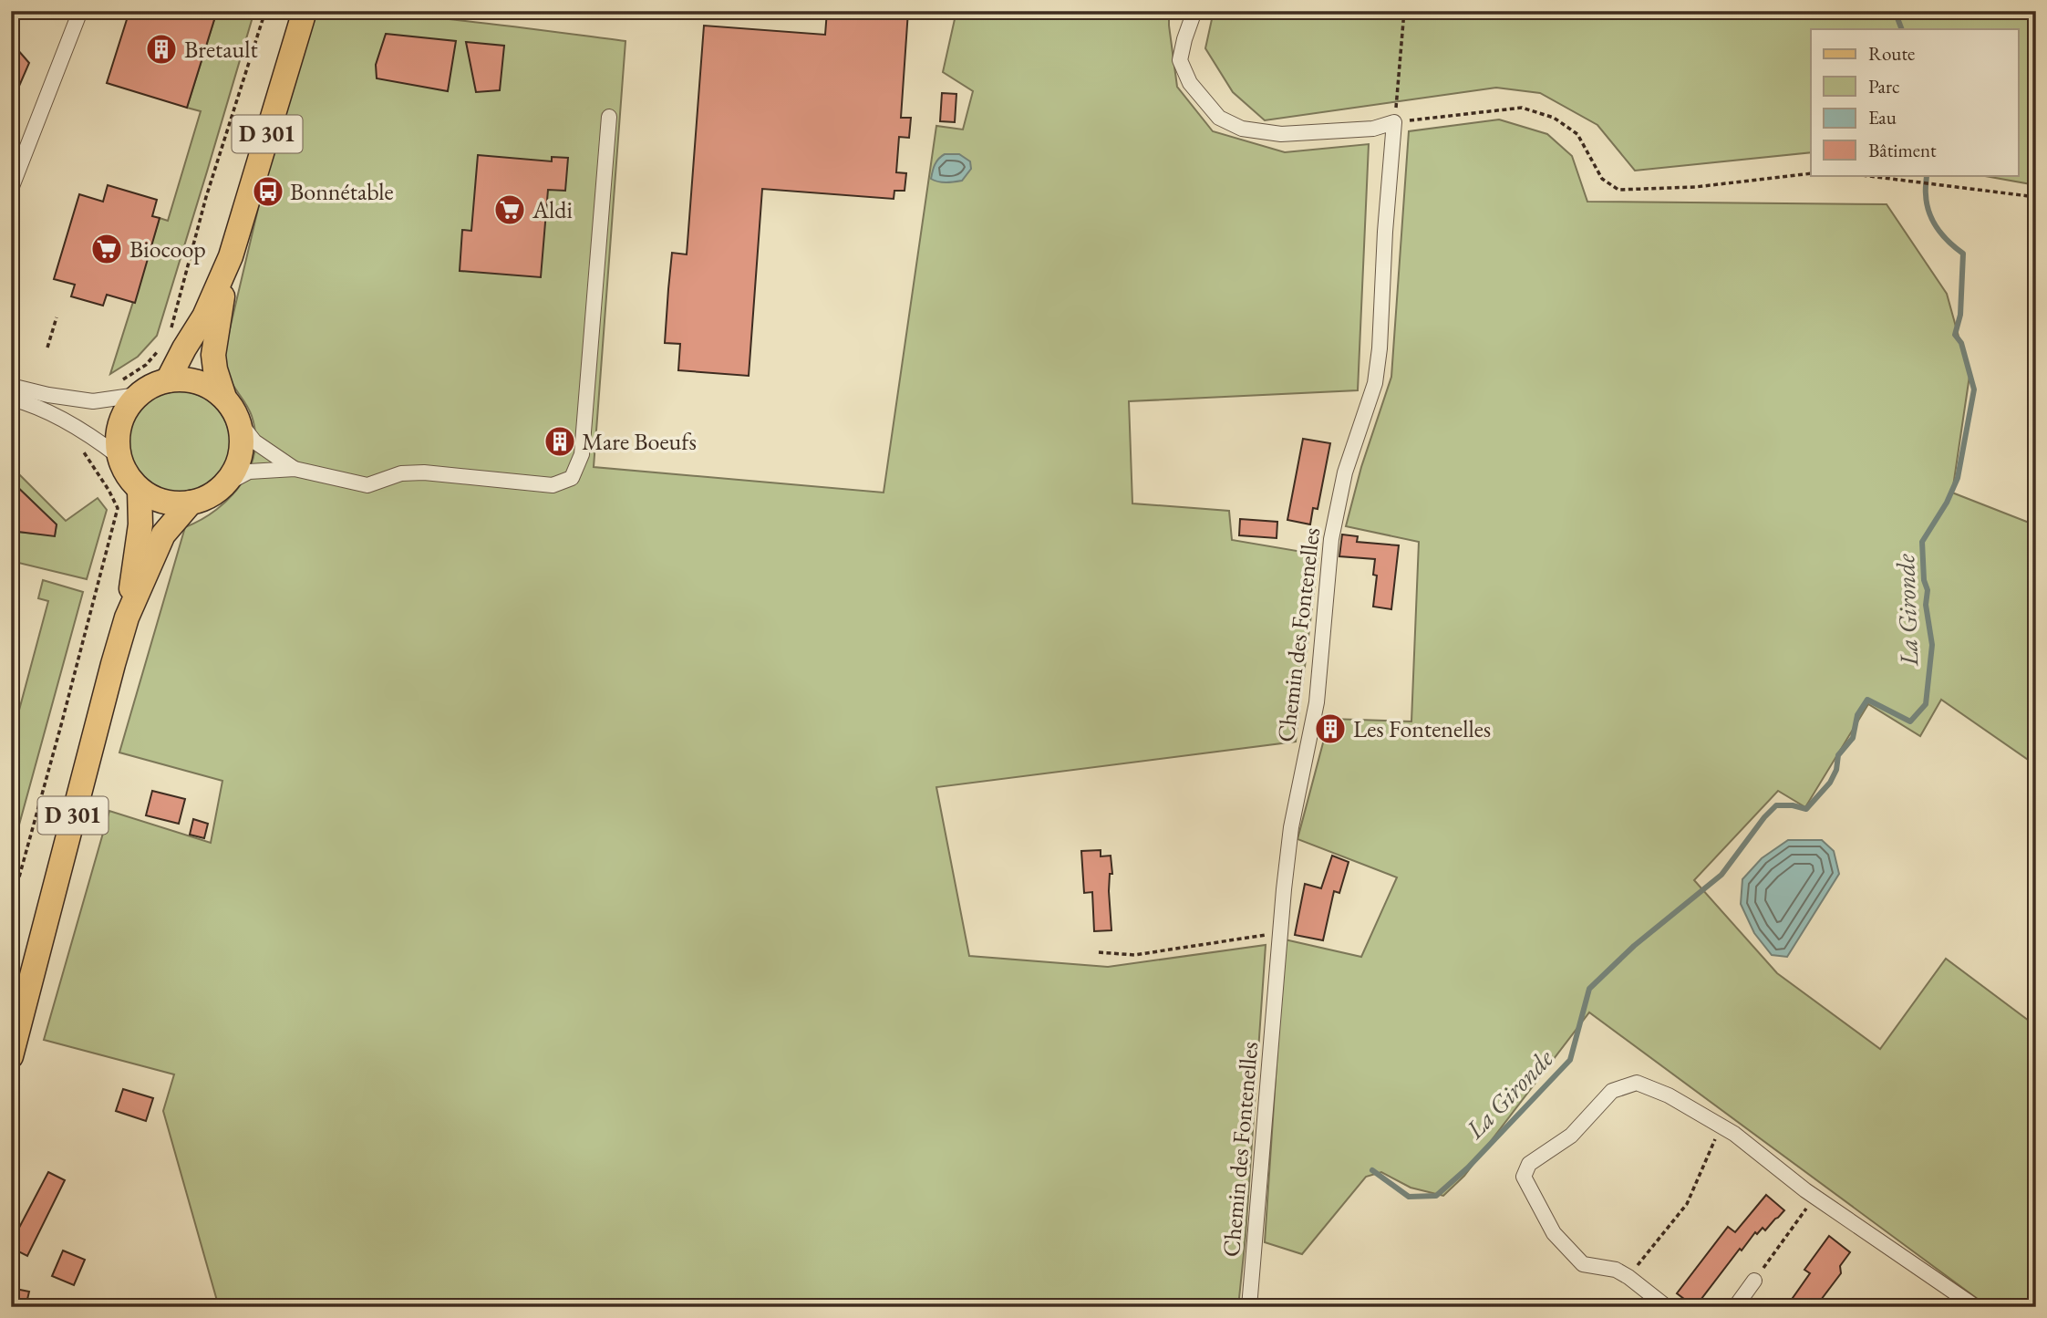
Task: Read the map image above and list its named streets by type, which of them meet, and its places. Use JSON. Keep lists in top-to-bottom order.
{
  "streets": {
    "main road": ["D 301"],
    "street": ["Chemin des Fontenelles"]
  },
  "water": ["La Gironde"],
  "places": {
    "building": ["Bretault", "Mare Boeufs", "Les Fontenelles"],
    "bus stop": ["Bonnétable"],
    "supermarket": ["Aldi", "Biocoop"]
  },
  "legend": [
    "Route",
    "Parc",
    "Eau",
    "Bâtiment"
  ]
}
